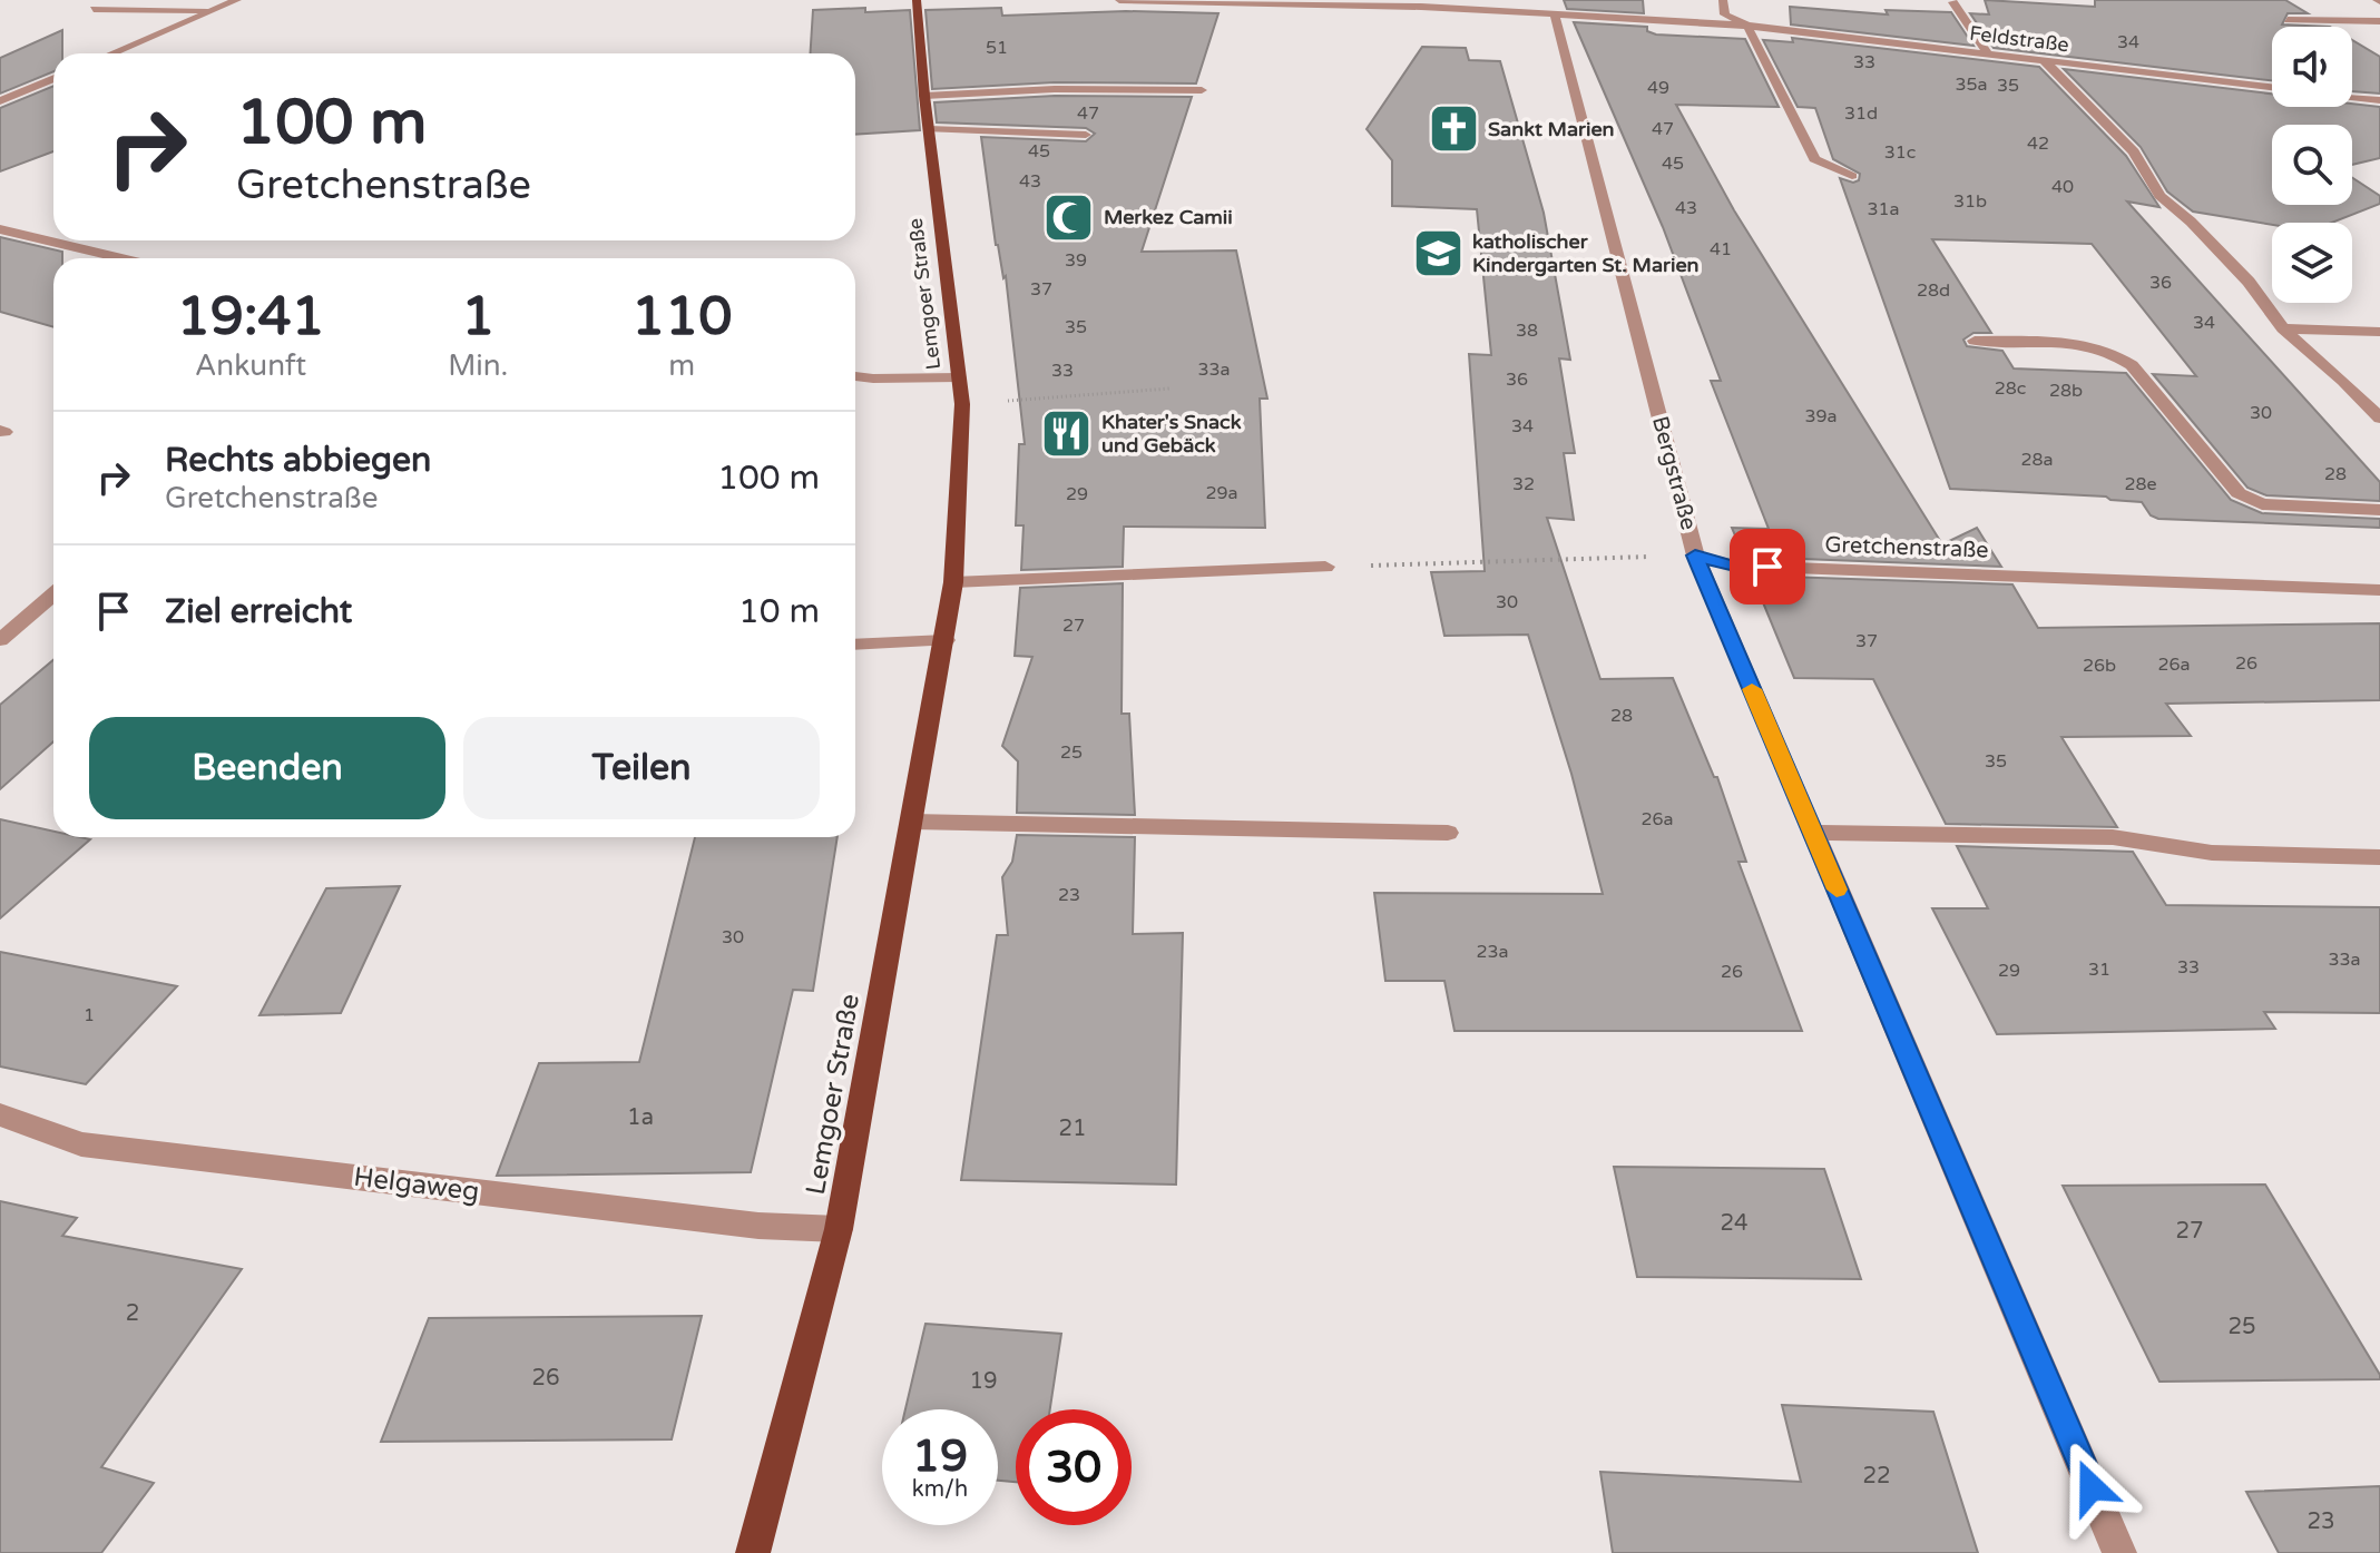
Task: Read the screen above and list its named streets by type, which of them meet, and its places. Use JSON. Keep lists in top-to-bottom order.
{
  "streets": {
    "main road": ["Lemgoer Straße"],
    "street": [
      "Feldstraße",
      "Bergstraße",
      "Gretchenstraße",
      "Helgaweg"
    ]
  },
  "crossings": [
    ["Feldstraße", "Bergstraße"],
    ["Lemgoer Straße", "Helgaweg"],
    ["Bergstraße", "Gretchenstraße"]
  ],
  "places": {
    "church": ["Sankt Marien"],
    "mosque": ["Merkez Camii"],
    "school or university": ["katholischer Kindergarten St. Marien"],
    "restaurant": ["Khater's Snack und Gebäck"]
  },
  "house_numbers": [
    "34",
    "51",
    "33",
    "35a",
    "35",
    "49",
    "47",
    "31d",
    "47",
    "42",
    "45",
    "31c",
    "45",
    "43",
    "40",
    "31b",
    "43",
    "31a",
    "41",
    "39",
    "36",
    "37",
    "28d",
    "34",
    "35",
    "38",
    "33a",
    "33",
    "36",
    "28c",
    "28b",
    "30",
    "39a",
    "34",
    "28a",
    "28",
    "32",
    "28e",
    "29a",
    "29",
    "30",
    "27",
    "37",
    "26",
    "26a",
    "26b",
    "28",
    "25",
    "35",
    "26a",
    "23",
    "30",
    "23a",
    "33a",
    "33",
    "31",
    "29",
    "26",
    "1",
    "1a",
    "21",
    "24",
    "27",
    "2",
    "25",
    "26",
    "19",
    "22",
    "23"
  ],
  "page": {
    "turn": ["100 m", "Gretchenstraße"],
    "eta": [
      "19:41",
      "Ankunft",
      "1",
      "Min.",
      "110",
      "m"
    ],
    "list": [
      {
        "name": "Rechts abbiegen",
        "note": "Gretchenstraße",
        "value": "100 m"
      },
      {
        "name": "Ziel erreicht",
        "value": "10 m"
      }
    ],
    "buttons": ["Beenden", "Teilen"],
    "speed": "19 km/h",
    "limit": "30"
  }
}
